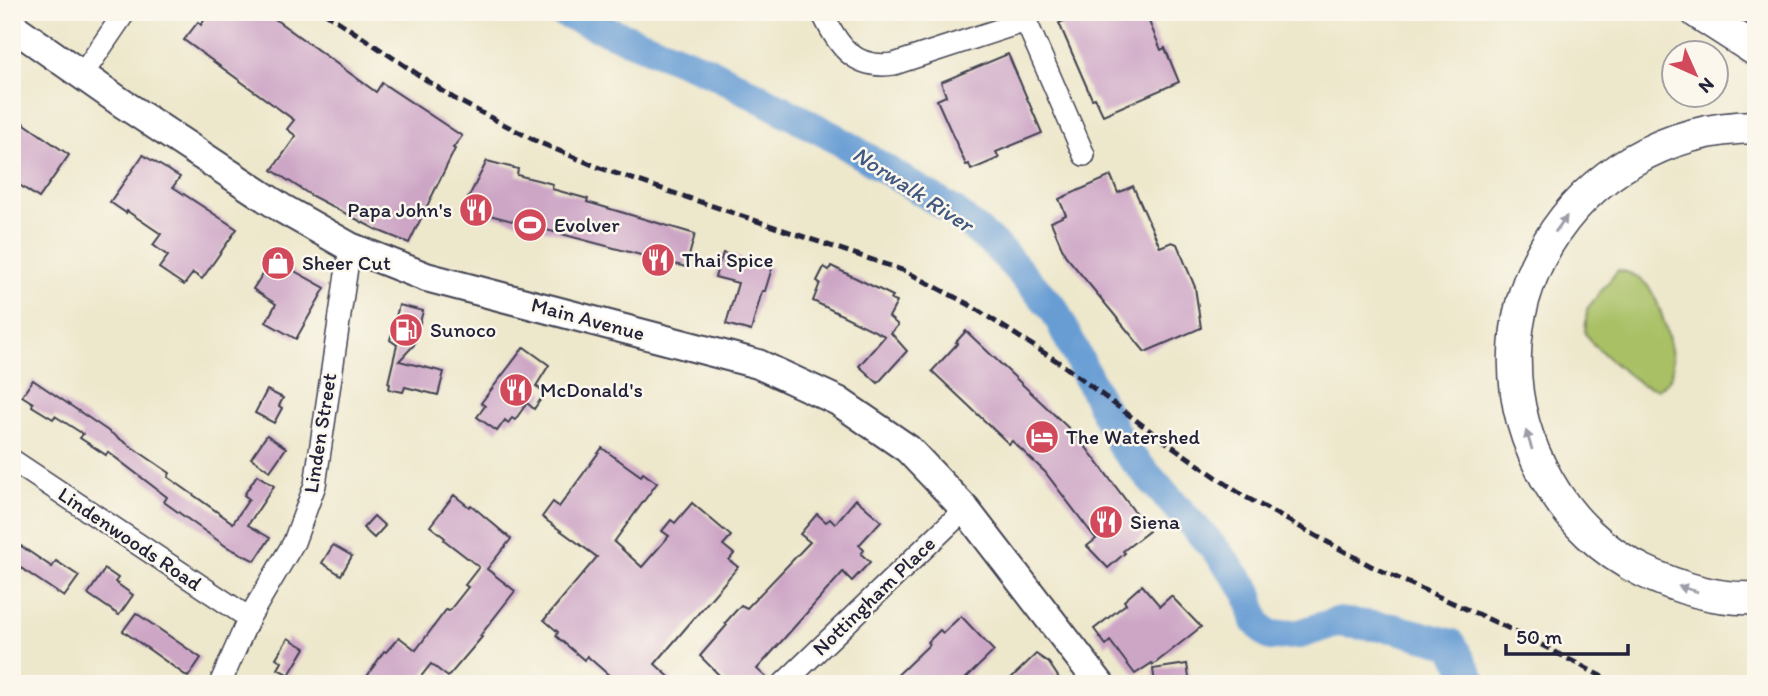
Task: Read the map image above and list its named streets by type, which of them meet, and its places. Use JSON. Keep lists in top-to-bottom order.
{
  "streets": {
    "main road": ["Main Avenue"],
    "street": ["Linden Street", "Lindenwoods Road", "Nottingham Place"]
  },
  "crossings": [
    ["Main Avenue", "Linden Street"],
    ["Main Avenue", "Nottingham Place"],
    ["Linden Street", "Lindenwoods Road"]
  ],
  "water": ["Norwalk River"],
  "places": {
    "restaurant": [
      "Papa John's",
      "Thai Spice",
      "McDonald's",
      "Siena"
    ],
    "sports": ["Evolver"],
    "shop": ["Sheer Cut"],
    "fuel station": ["Sunoco"],
    "hotel": ["The Watershed"]
  },
  "scale_bar": "50 m",
  "north": "bottom right"
}
